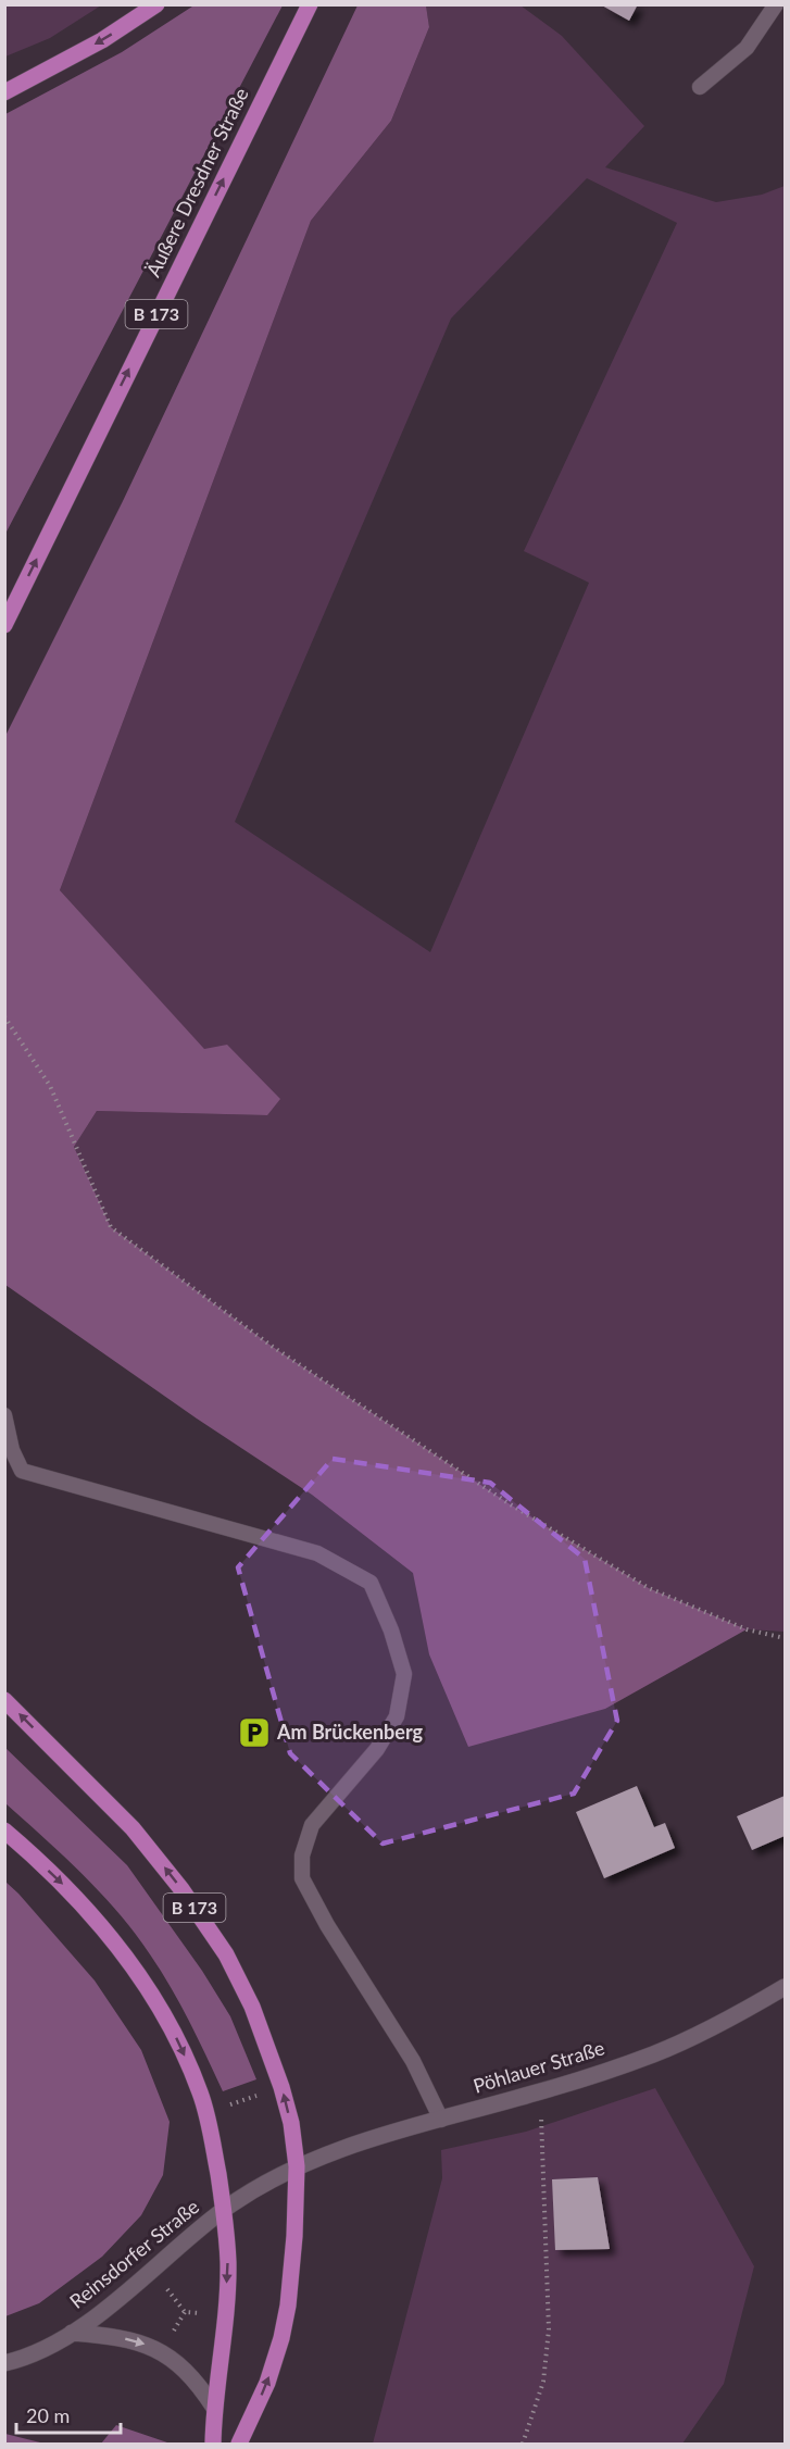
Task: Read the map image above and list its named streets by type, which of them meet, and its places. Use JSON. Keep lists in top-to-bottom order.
{
  "streets": {
    "main road": ["Äußere Dresdner Straße", "B 173"],
    "street": ["Pöhlauer Straße", "Reinsdorfer Straße"]
  },
  "crossings": [
    ["B 173", "Pöhlauer Straße"],
    ["B 173", "Reinsdorfer Straße"],
    ["Pöhlauer Straße", "Reinsdorfer Straße"]
  ],
  "one_way": ["Äußere Dresdner Straße"],
  "places": {
    "parking": ["Am Brückenberg"]
  },
  "scale_bar": "20 m"
}
